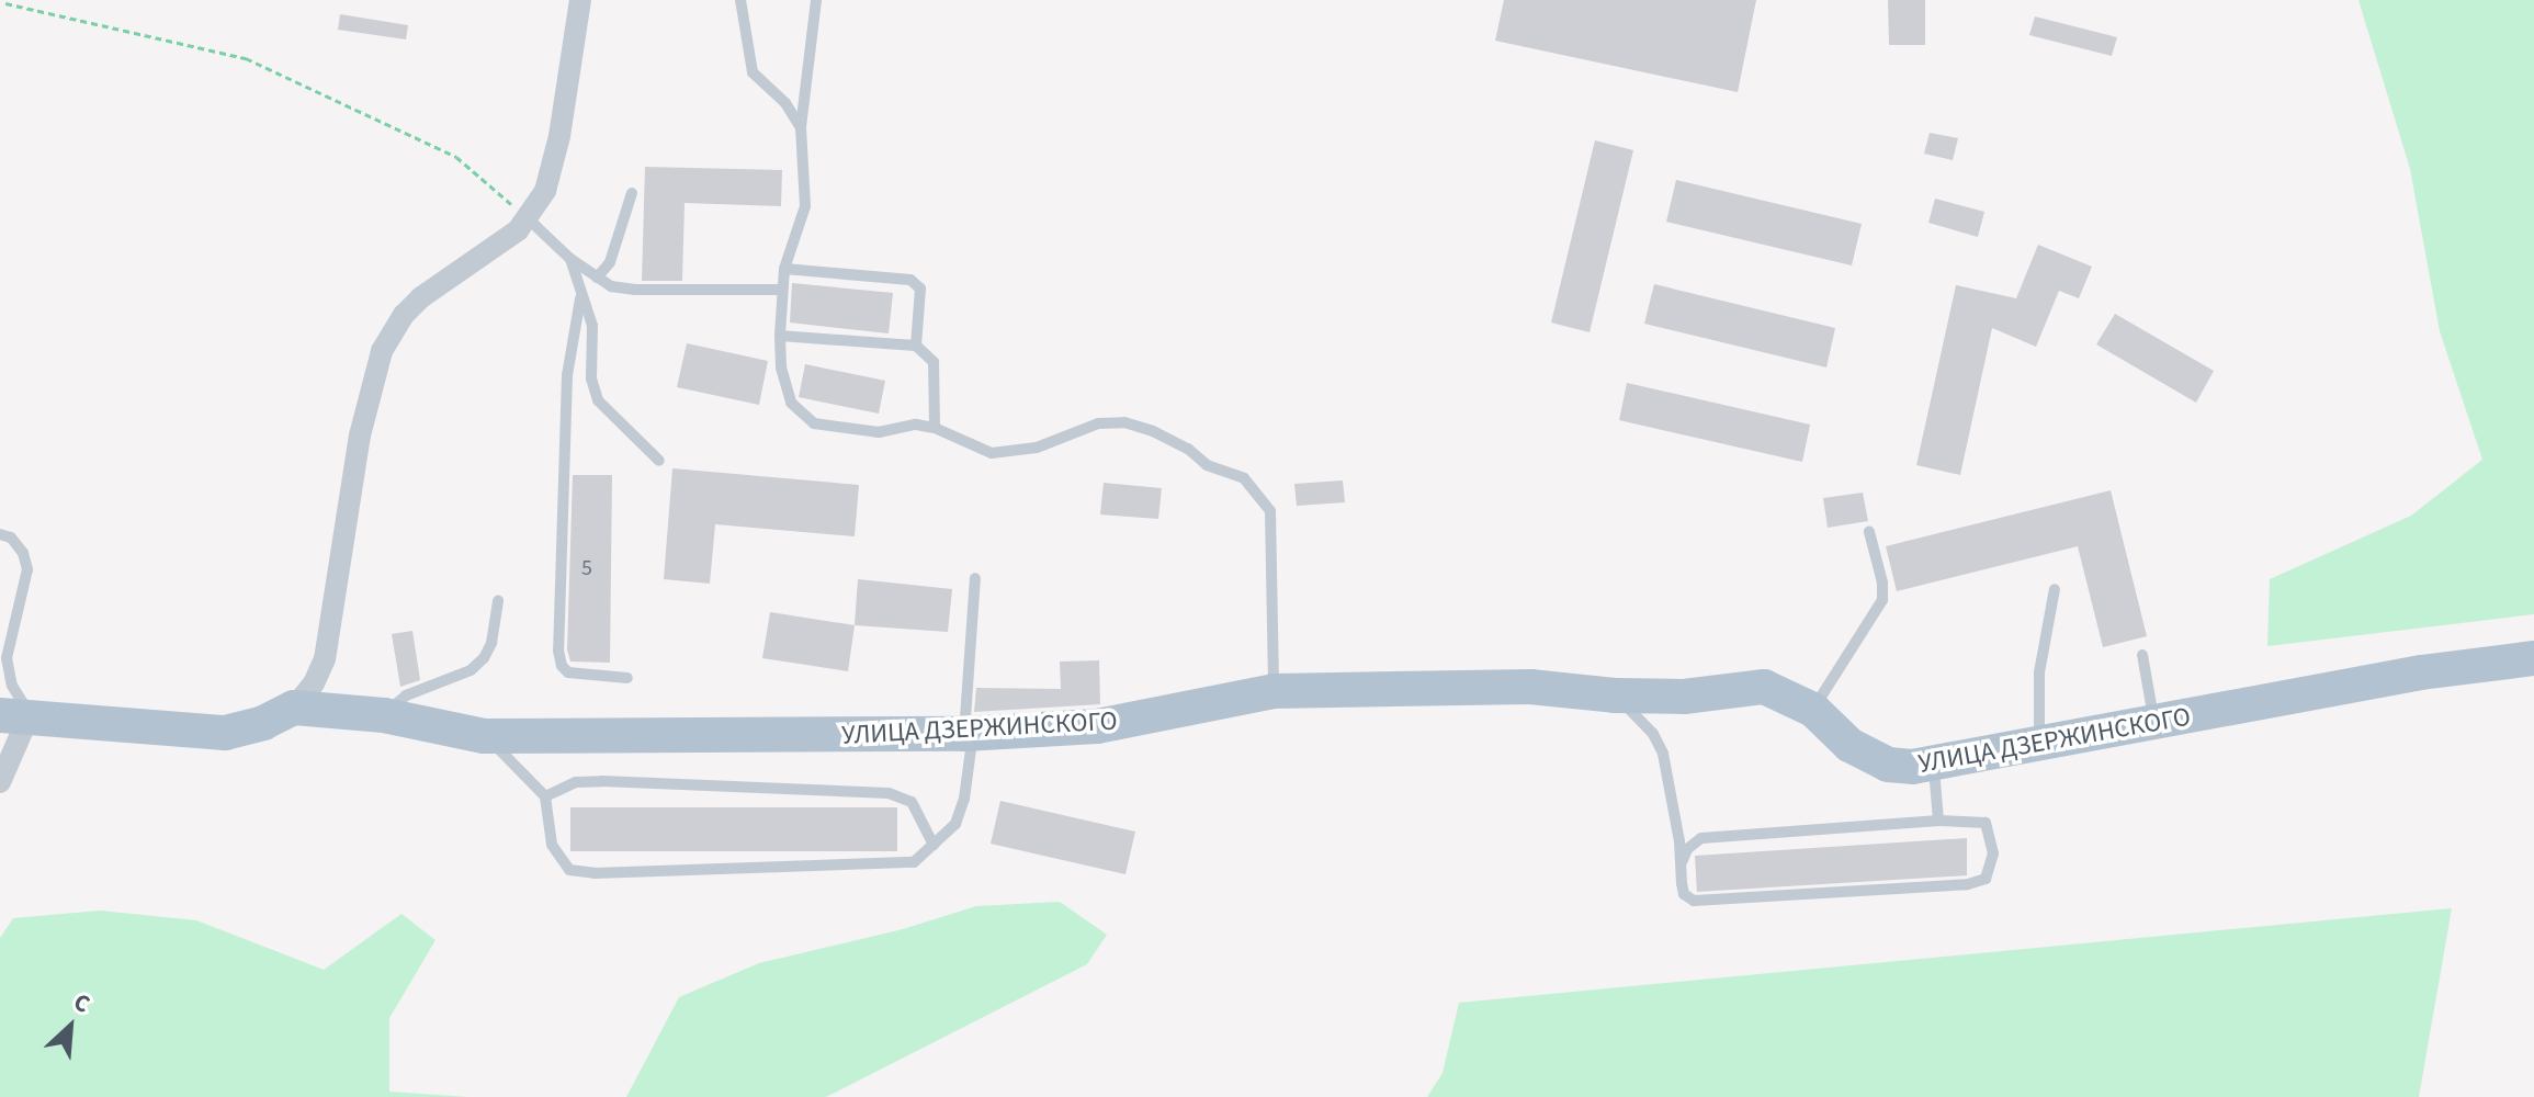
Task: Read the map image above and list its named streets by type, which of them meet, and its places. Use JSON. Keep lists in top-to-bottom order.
{
  "streets": {
    "main road": ["УЛИЦА ДЗЕРЖИНСКОГО"]
  },
  "house_numbers": ["5"],
  "north": "top right"
}
